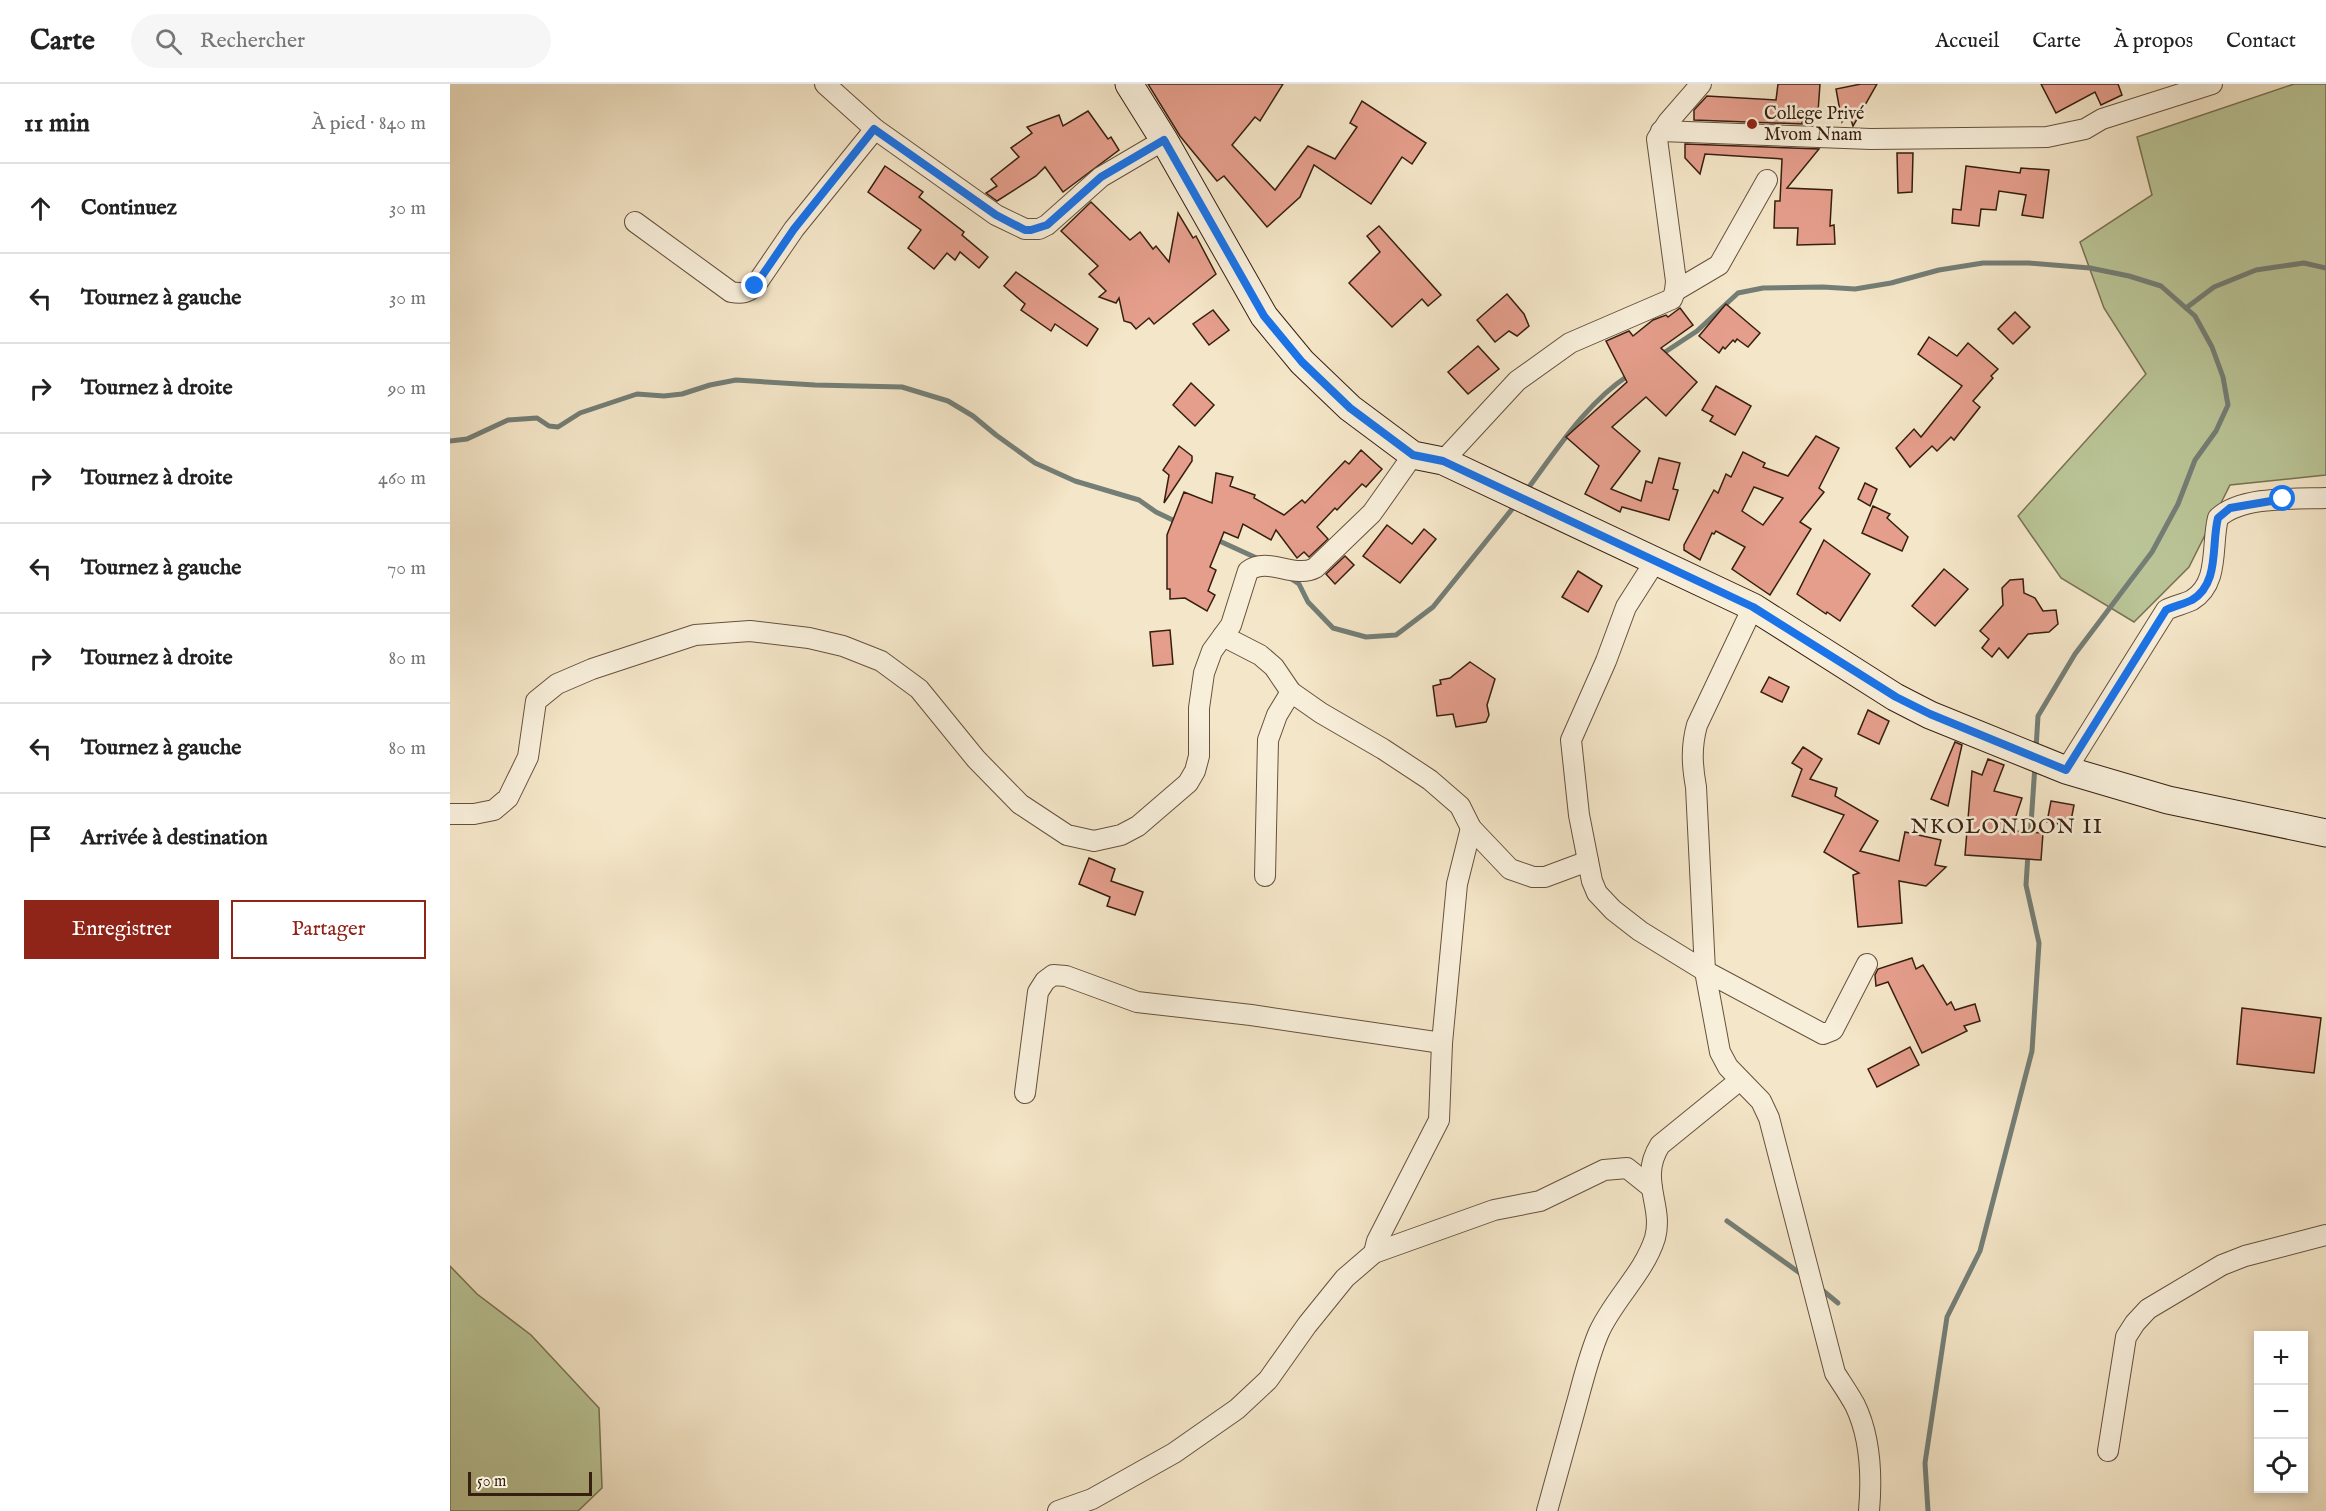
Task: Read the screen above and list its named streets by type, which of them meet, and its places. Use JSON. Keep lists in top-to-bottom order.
{
  "districts": ["NKOLONDON II"],
  "places": ["College Privé Mvom Nnam"],
  "scale_bar": "50 m",
  "page": {
    "header": "Carte",
    "search": "Rechercher",
    "nav": [
      "Accueil",
      "Carte",
      "À propos",
      "Contact"
    ],
    "heading": ["11 min", "À pied · 840 m"],
    "list": [
      ["Continuez", "30 m"],
      ["Tournez à gauche", "30 m"],
      ["Tournez à droite", "90 m"],
      ["Tournez à droite", "460 m"],
      ["Tournez à gauche", "70 m"],
      ["Tournez à droite", "80 m"],
      ["Tournez à gauche", "80 m"],
      "Arrivée à destination"
    ],
    "buttons": ["Enregistrer", "Partager"],
    "map_buttons": ["+", "−"],
    "scale": "50 m"
  }
}
